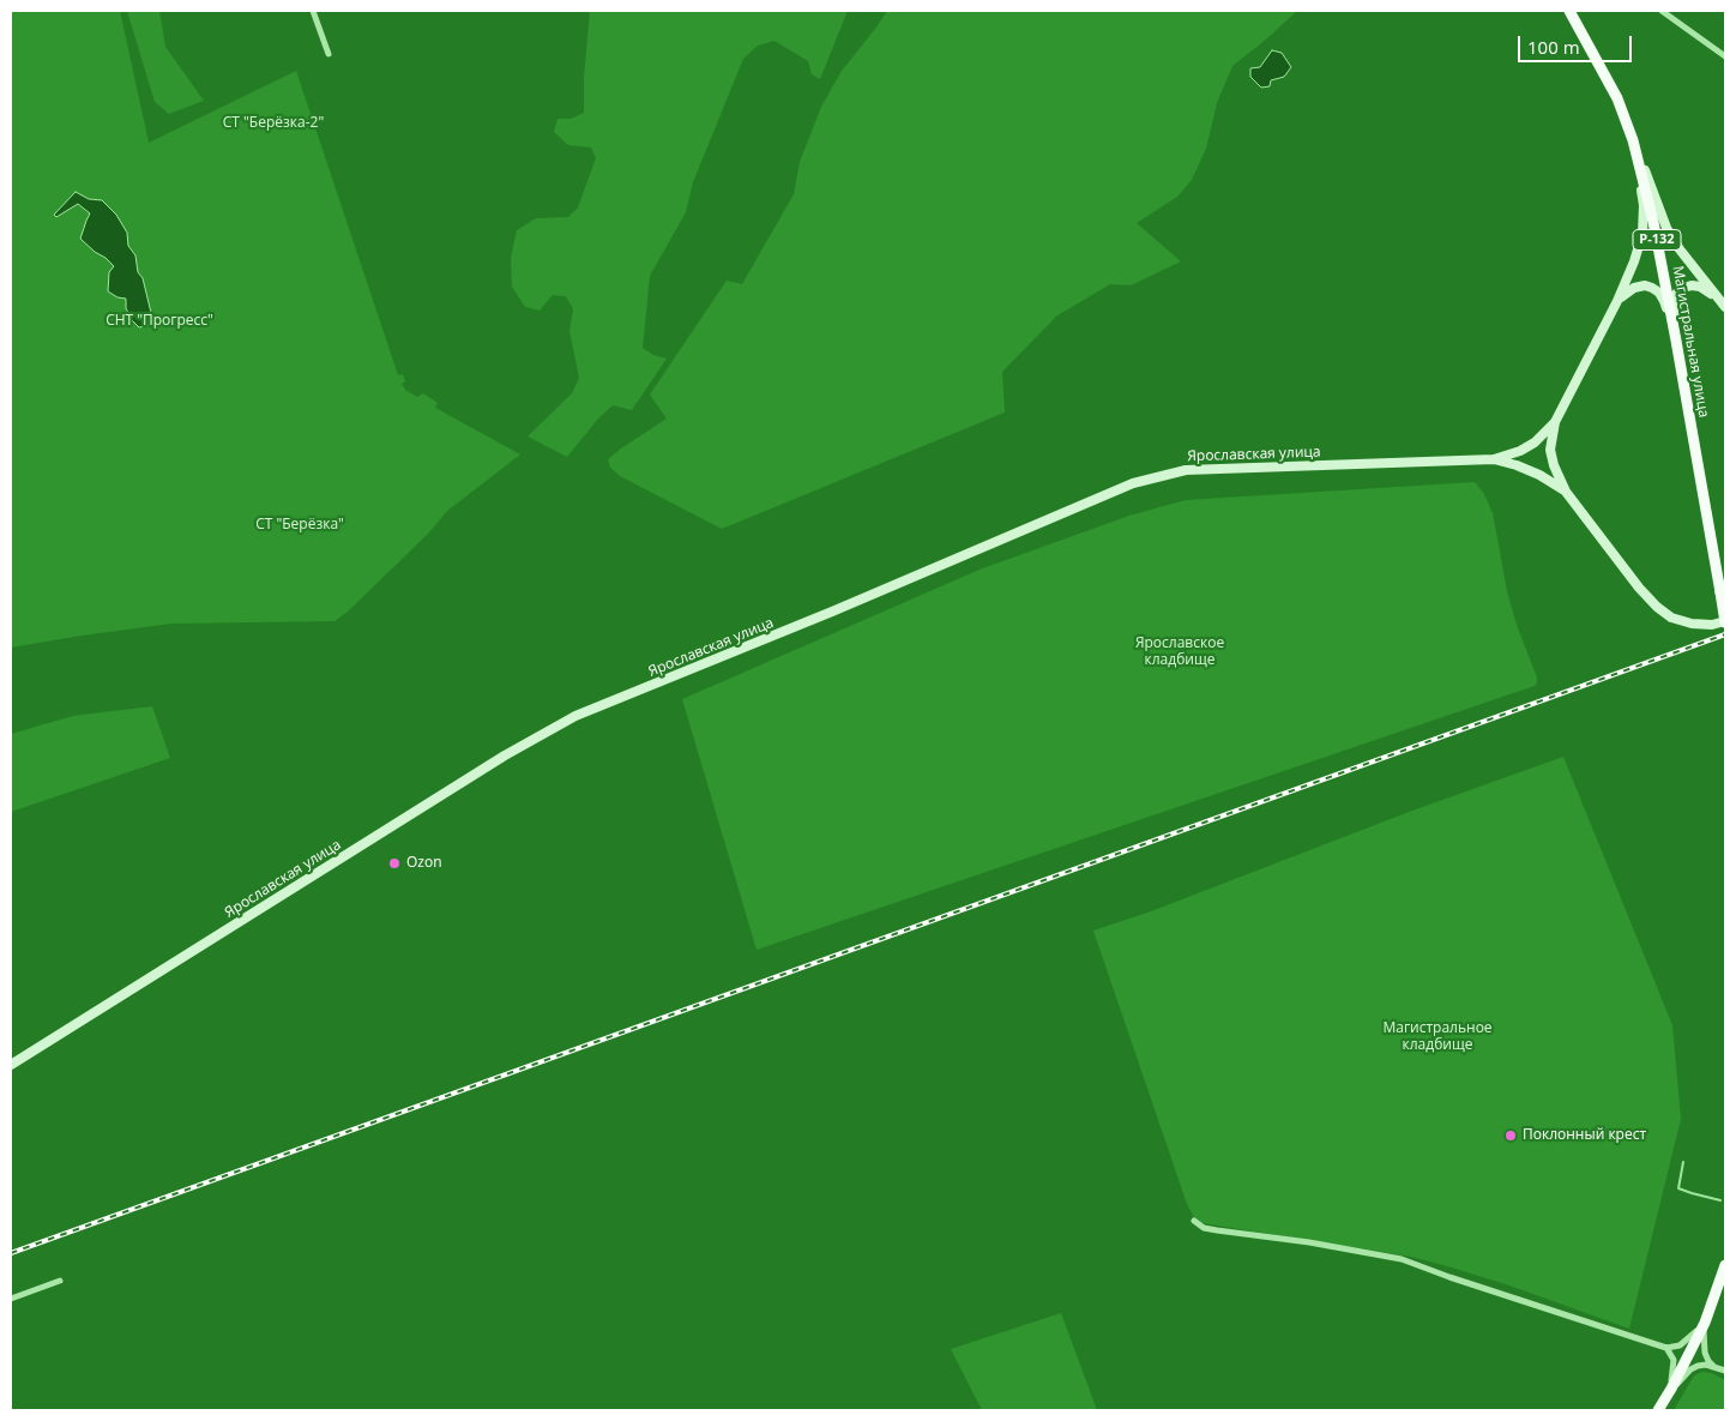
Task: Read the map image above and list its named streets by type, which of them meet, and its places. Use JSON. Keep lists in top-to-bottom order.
{
  "streets": {
    "highway": ["Р-132", "Магистральная улица"],
    "main road": ["Ярославская улица"]
  },
  "parks": [
    "СТ \"Берёзка-2\"",
    "СНТ \"Прогресс\"",
    "СТ \"Берёзка\"",
    "Ярославское кладбище",
    "Магистральное кладбище"
  ],
  "places": ["Ozon", "Поклонный крест"],
  "scale_bar": "100 m"
}
